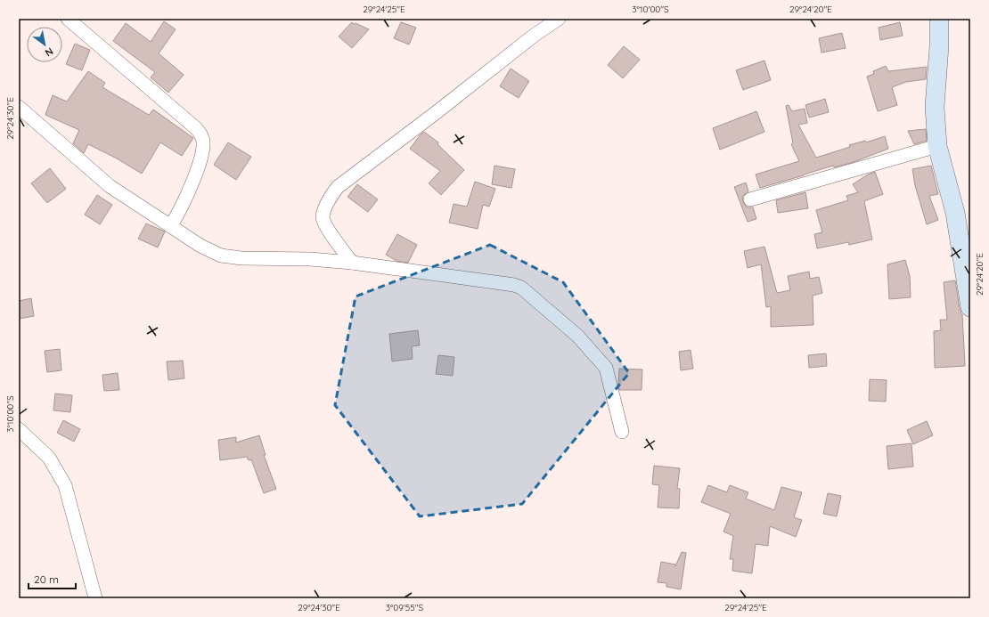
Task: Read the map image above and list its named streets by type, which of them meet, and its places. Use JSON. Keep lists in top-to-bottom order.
{
  "scale_bar": "20 m",
  "north": "bottom right",
  "coordinates": [
    "29°24'25\"E",
    "3°10'00\"S",
    "29°24'20\"E",
    "29°24'30\"E",
    "3°09'55\"S"
  ]
}
